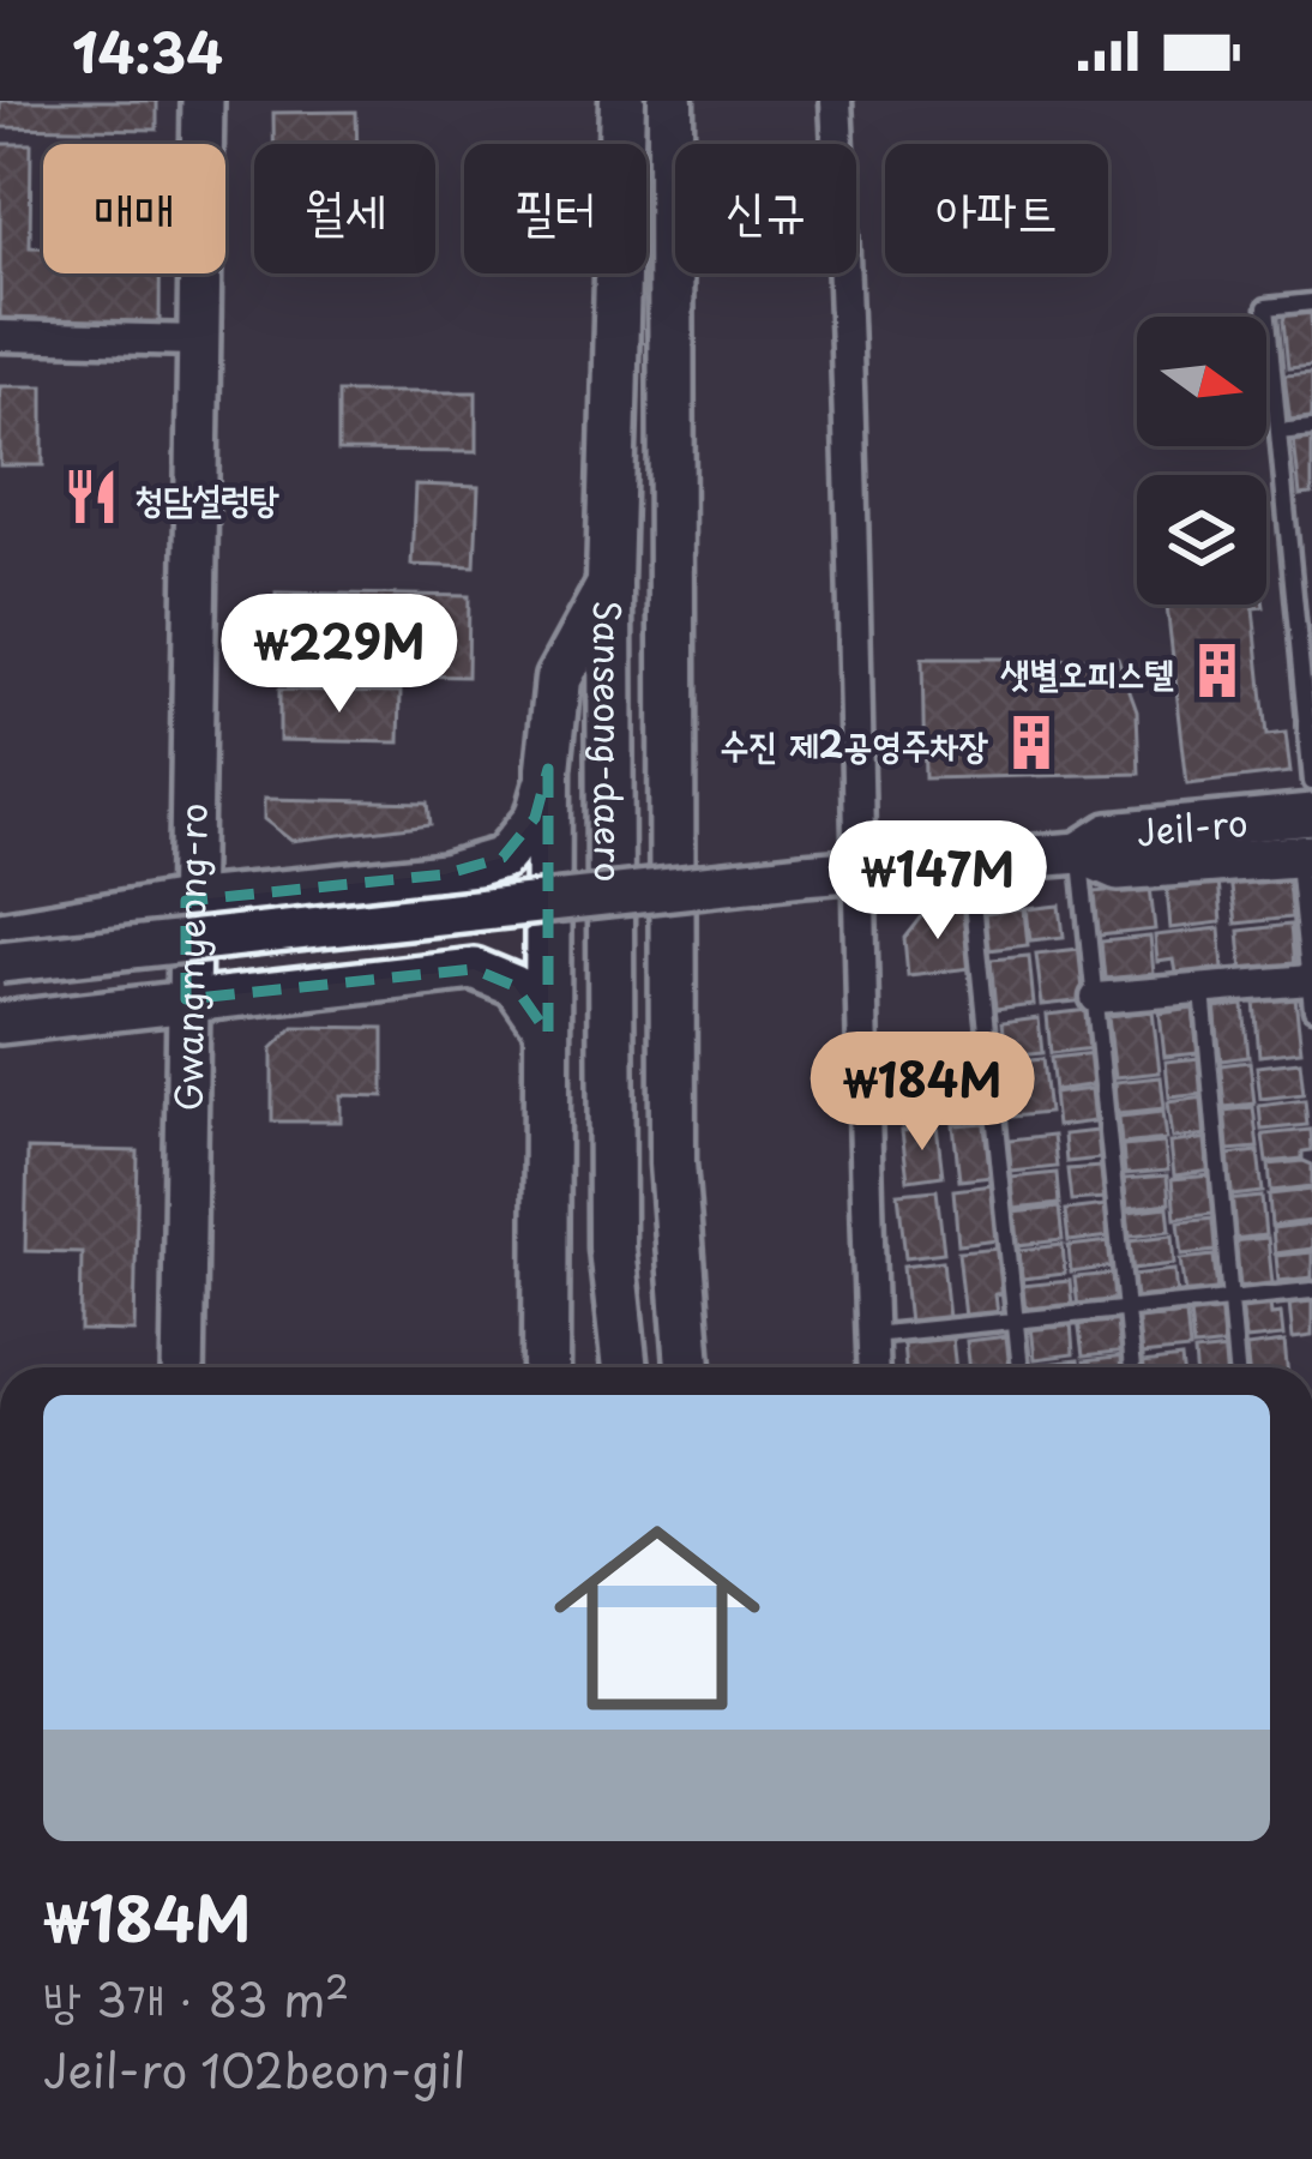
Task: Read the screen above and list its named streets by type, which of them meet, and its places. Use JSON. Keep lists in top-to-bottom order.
{
  "streets": {
    "main road": ["Sanseong-daero", "Jeil-ro", "Gwangmyeong-ro"]
  },
  "places": {
    "restaurant": ["청담설렁탕"],
    "building": ["샛별오피스텔", "수진 제2공영주차장"]
  },
  "north": "right",
  "page": {
    "status": "14:34",
    "chip": [
      "매매",
      "월세",
      "필터",
      "신규",
      "아파트"
    ],
    "price": ["₩229M", "₩147M", "₩184M"],
    "list": [
      {
        "name": "₩184M",
        "note": "방 3개 · 83 m² · Jeil-ro 102beon-gil"
      }
    ]
  }
}
